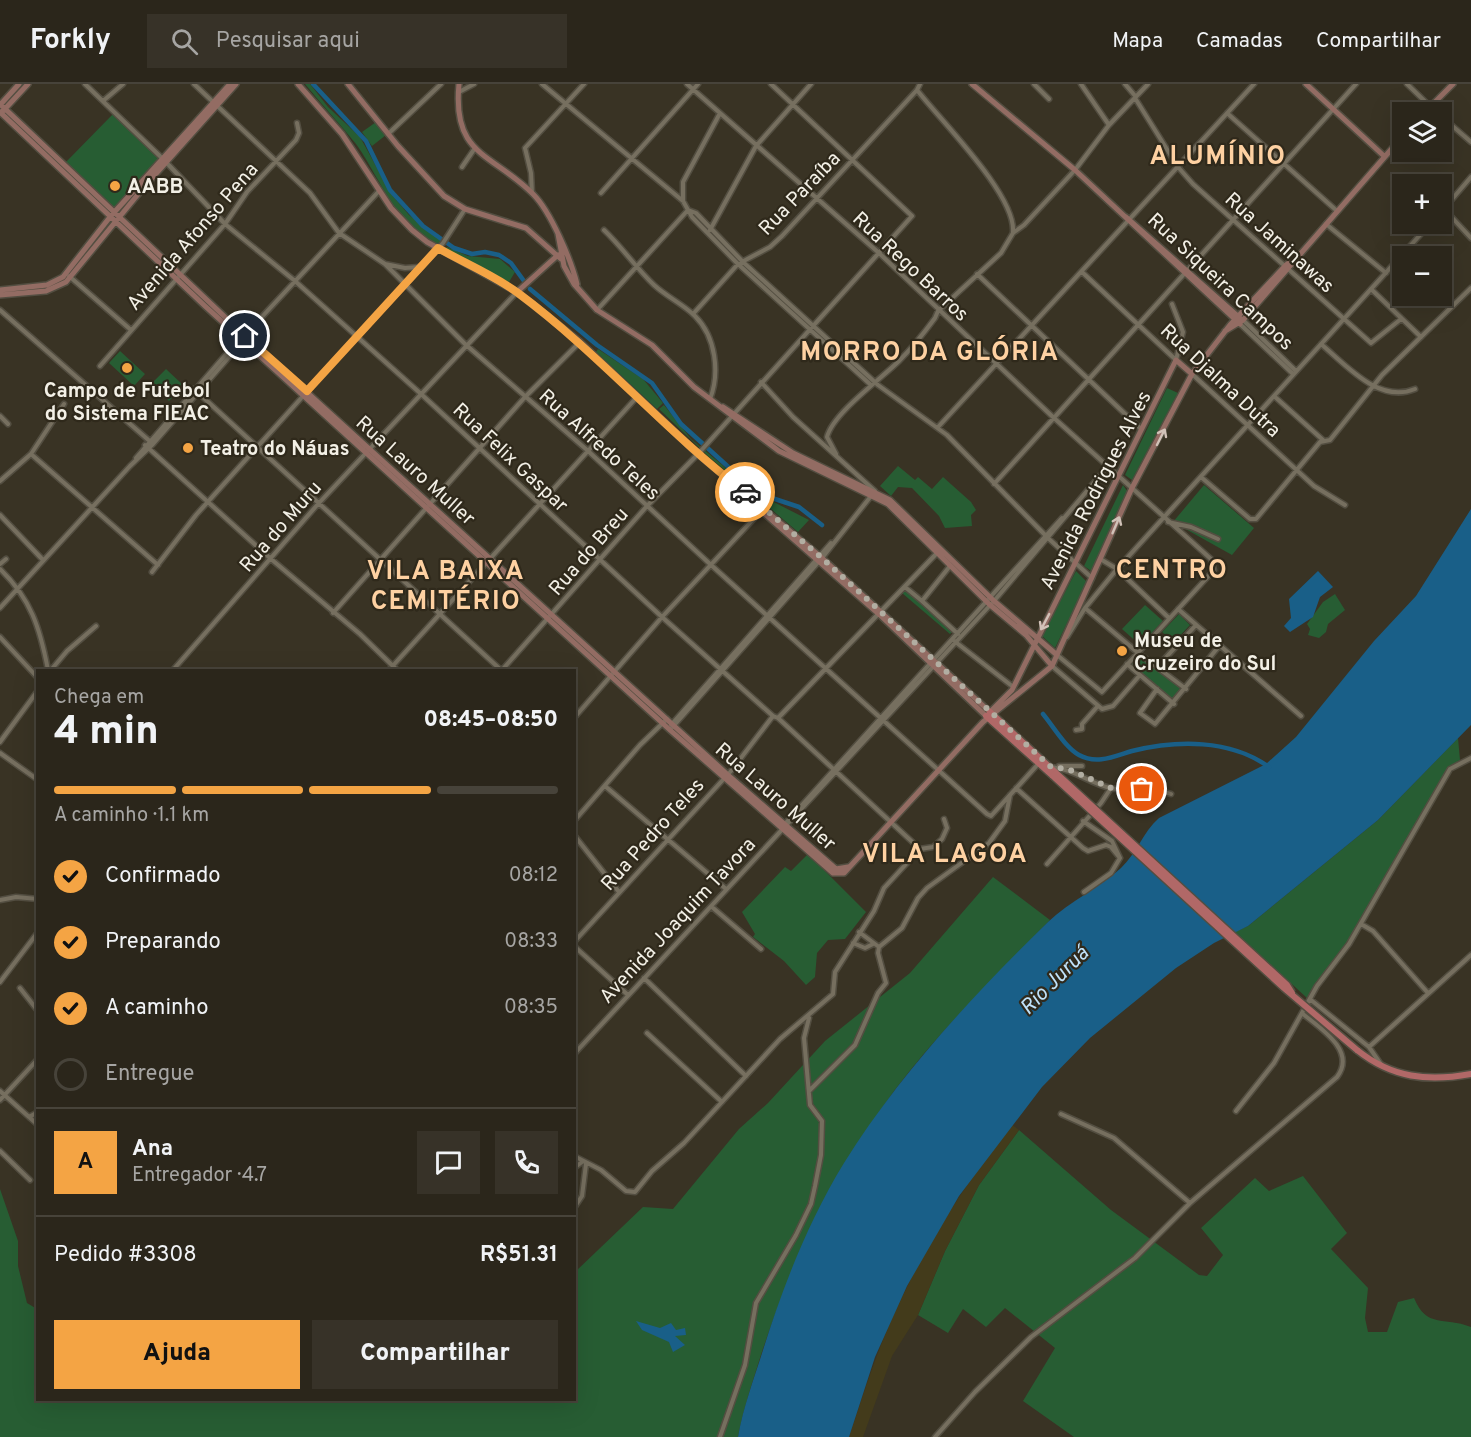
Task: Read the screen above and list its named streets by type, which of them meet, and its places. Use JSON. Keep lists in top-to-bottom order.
{
  "streets": {
    "street": [
      "Rua Paraíba",
      "Avenida Afonso Pena",
      "Rua Jaminawas",
      "Rua Rego Barros",
      "Rua Siqueira Campos",
      "Rua Djalma Dutra",
      "Rua Alfredo Teles",
      "Rua Felix Gaspar",
      "Rua Lauro Muller",
      "Avenida Rodrigues Alves",
      "Rua do Muru",
      "Rua do Breu",
      "Rua Pedro Teles",
      "Avenida Joaquim Tavora"
    ]
  },
  "crossings": [
    ["Rua Paraíba", "Rua Rego Barros"],
    ["Rua Paraíba", "Rua do Breu"],
    ["Avenida Afonso Pena", "Rua Alfredo Teles"],
    ["Avenida Afonso Pena", "Rua Felix Gaspar"],
    ["Avenida Afonso Pena", "Rua Lauro Muller"],
    ["Rua Jaminawas", "Avenida Rodrigues Alves"],
    ["Rua Rego Barros", "Avenida Rodrigues Alves"],
    ["Rua Rego Barros", "Rua do Breu"],
    ["Rua Rego Barros", "Avenida Joaquim Tavora"],
    ["Rua Siqueira Campos", "Avenida Rodrigues Alves"],
    ["Rua Djalma Dutra", "Avenida Rodrigues Alves"],
    ["Rua Alfredo Teles", "Rua do Muru"],
    ["Rua Alfredo Teles", "Rua do Breu"],
    ["Rua Alfredo Teles", "Rua Pedro Teles"],
    ["Rua Alfredo Teles", "Avenida Joaquim Tavora"],
    ["Rua Felix Gaspar", "Rua Lauro Muller"],
    ["Rua Felix Gaspar", "Rua do Muru"],
    ["Rua Felix Gaspar", "Rua do Breu"],
    ["Rua Felix Gaspar", "Rua Pedro Teles"],
    ["Rua Felix Gaspar", "Avenida Joaquim Tavora"],
    ["Rua Lauro Muller", "Rua do Muru"],
    ["Rua Lauro Muller", "Rua do Breu"],
    ["Rua Lauro Muller", "Rua Pedro Teles"],
    ["Rua Lauro Muller", "Avenida Joaquim Tavora"]
  ],
  "districts": [
    "ALUMÍNIO",
    "MORRO DA GLÓRIA",
    "CENTRO",
    "VILA BAIXA CEMITÉRIO",
    "VILA LAGOA"
  ],
  "water": ["Rio Juruá"],
  "places": [
    "AABB",
    "Campo de Futebol do Sistema FIEAC",
    "Teatro do Náuas",
    "Museu de Cruzeiro do Sul"
  ],
  "page": {
    "header": "Forkly",
    "search": "Pesquisar aqui",
    "nav": ["Mapa", "Camadas", "Compartilhar"],
    "map_buttons": ["+", "−"],
    "heading": ["4 min", "Chega em", "08:45–08:50"],
    "panel": [
      "Ana",
      "Entregador · 4.7",
      "Pedido #3308",
      "R$51.31"
    ],
    "bar": "A caminho · 1.1 km",
    "list": [
      ["Confirmado", "08:12"],
      ["Preparando", "08:33"],
      ["A caminho", "08:35"],
      "Entregue"
    ],
    "round": "A",
    "buttons": ["Ajuda", "Compartilhar"]
  }
}
